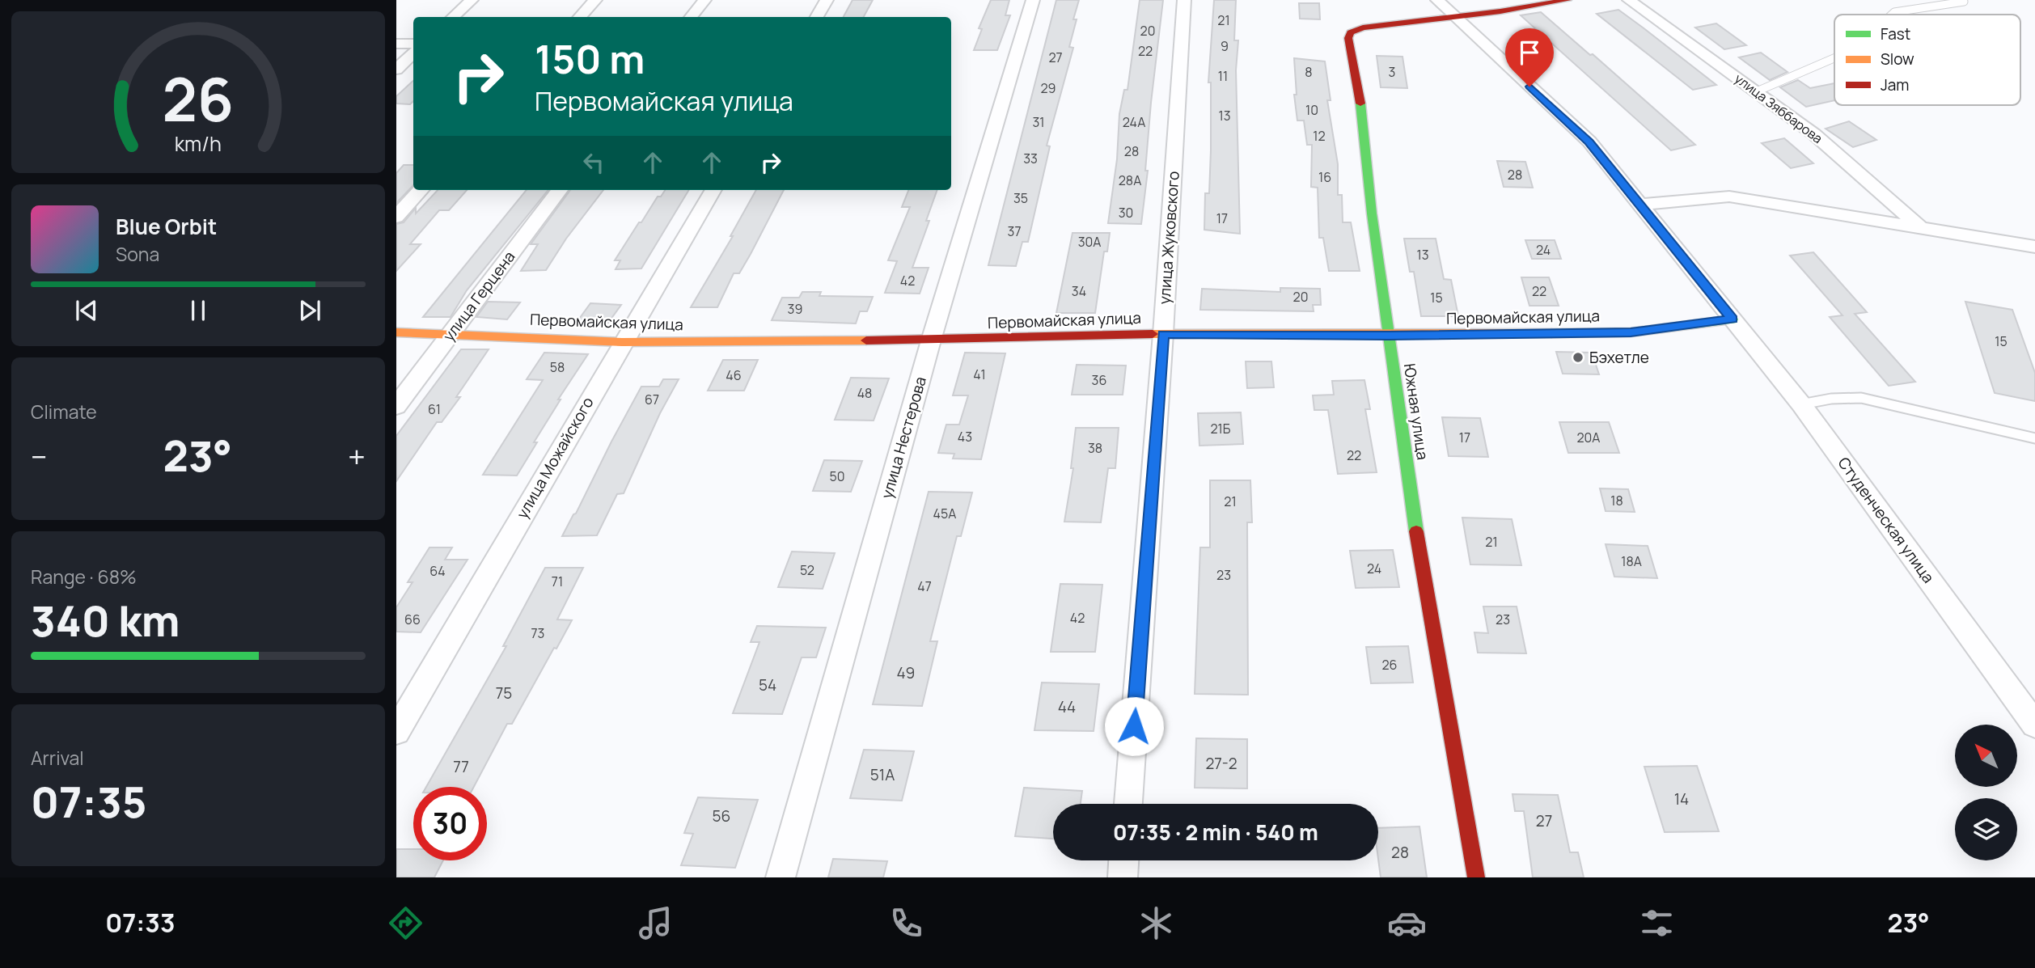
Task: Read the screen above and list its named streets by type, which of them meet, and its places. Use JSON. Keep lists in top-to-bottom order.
{
  "streets": {
    "street": [
      "улица Зяббарова",
      "улица Жуковского",
      "улица Герцена",
      "Первомайская улица",
      "Южная улица",
      "улица Нестерова",
      "улица Можайского",
      "Студенческая улица"
    ]
  },
  "crossings": [
    ["улица Жуковского", "Первомайская улица"],
    ["улица Герцена", "Первомайская улица"],
    ["Первомайская улица", "Южная улица"],
    ["Первомайская улица", "улица Нестерова"],
    ["Первомайская улица", "улица Можайского"],
    ["Первомайская улица", "Студенческая улица"],
    ["Южная улица", "Студенческая улица"]
  ],
  "places": ["Бэхетле"],
  "house_numbers": [
    "21",
    "20",
    "9",
    "22",
    "27",
    "8",
    "3",
    "11",
    "29",
    "10",
    "13",
    "31",
    "24А",
    "12",
    "28",
    "33",
    "28",
    "16",
    "28А",
    "35",
    "30",
    "17",
    "37",
    "30А",
    "24",
    "13",
    "42",
    "34",
    "22",
    "20",
    "15",
    "39",
    "15",
    "58",
    "41",
    "46",
    "36",
    "48",
    "67",
    "61",
    "21Б",
    "43",
    "17",
    "20А",
    "38",
    "22",
    "50",
    "18",
    "21",
    "45А",
    "21",
    "18А",
    "24",
    "52",
    "64",
    "23",
    "71",
    "47",
    "42",
    "66",
    "23",
    "73",
    "26",
    "49",
    "54",
    "75",
    "44",
    "27-2",
    "77",
    "51А",
    "14",
    "56",
    "27",
    "28"
  ],
  "legend": ["Fast", "Slow", "Jam"],
  "north": "top left",
  "page": {
    "turn": ["150 m", "Первомайская улица"],
    "song": ["Blue Orbit", "Sona"],
    "tile": [
      "Climate",
      ["Range · 68%", "340 km"],
      ["Arrival", "07:35"]
    ],
    "heat": ["−", "23°", "+"],
    "limit": "30",
    "trip": "07:35 · 2 min · 540 m",
    "tabs": ["07:33", "23°"],
    "gauge": ["26", "km/h"]
  }
}
